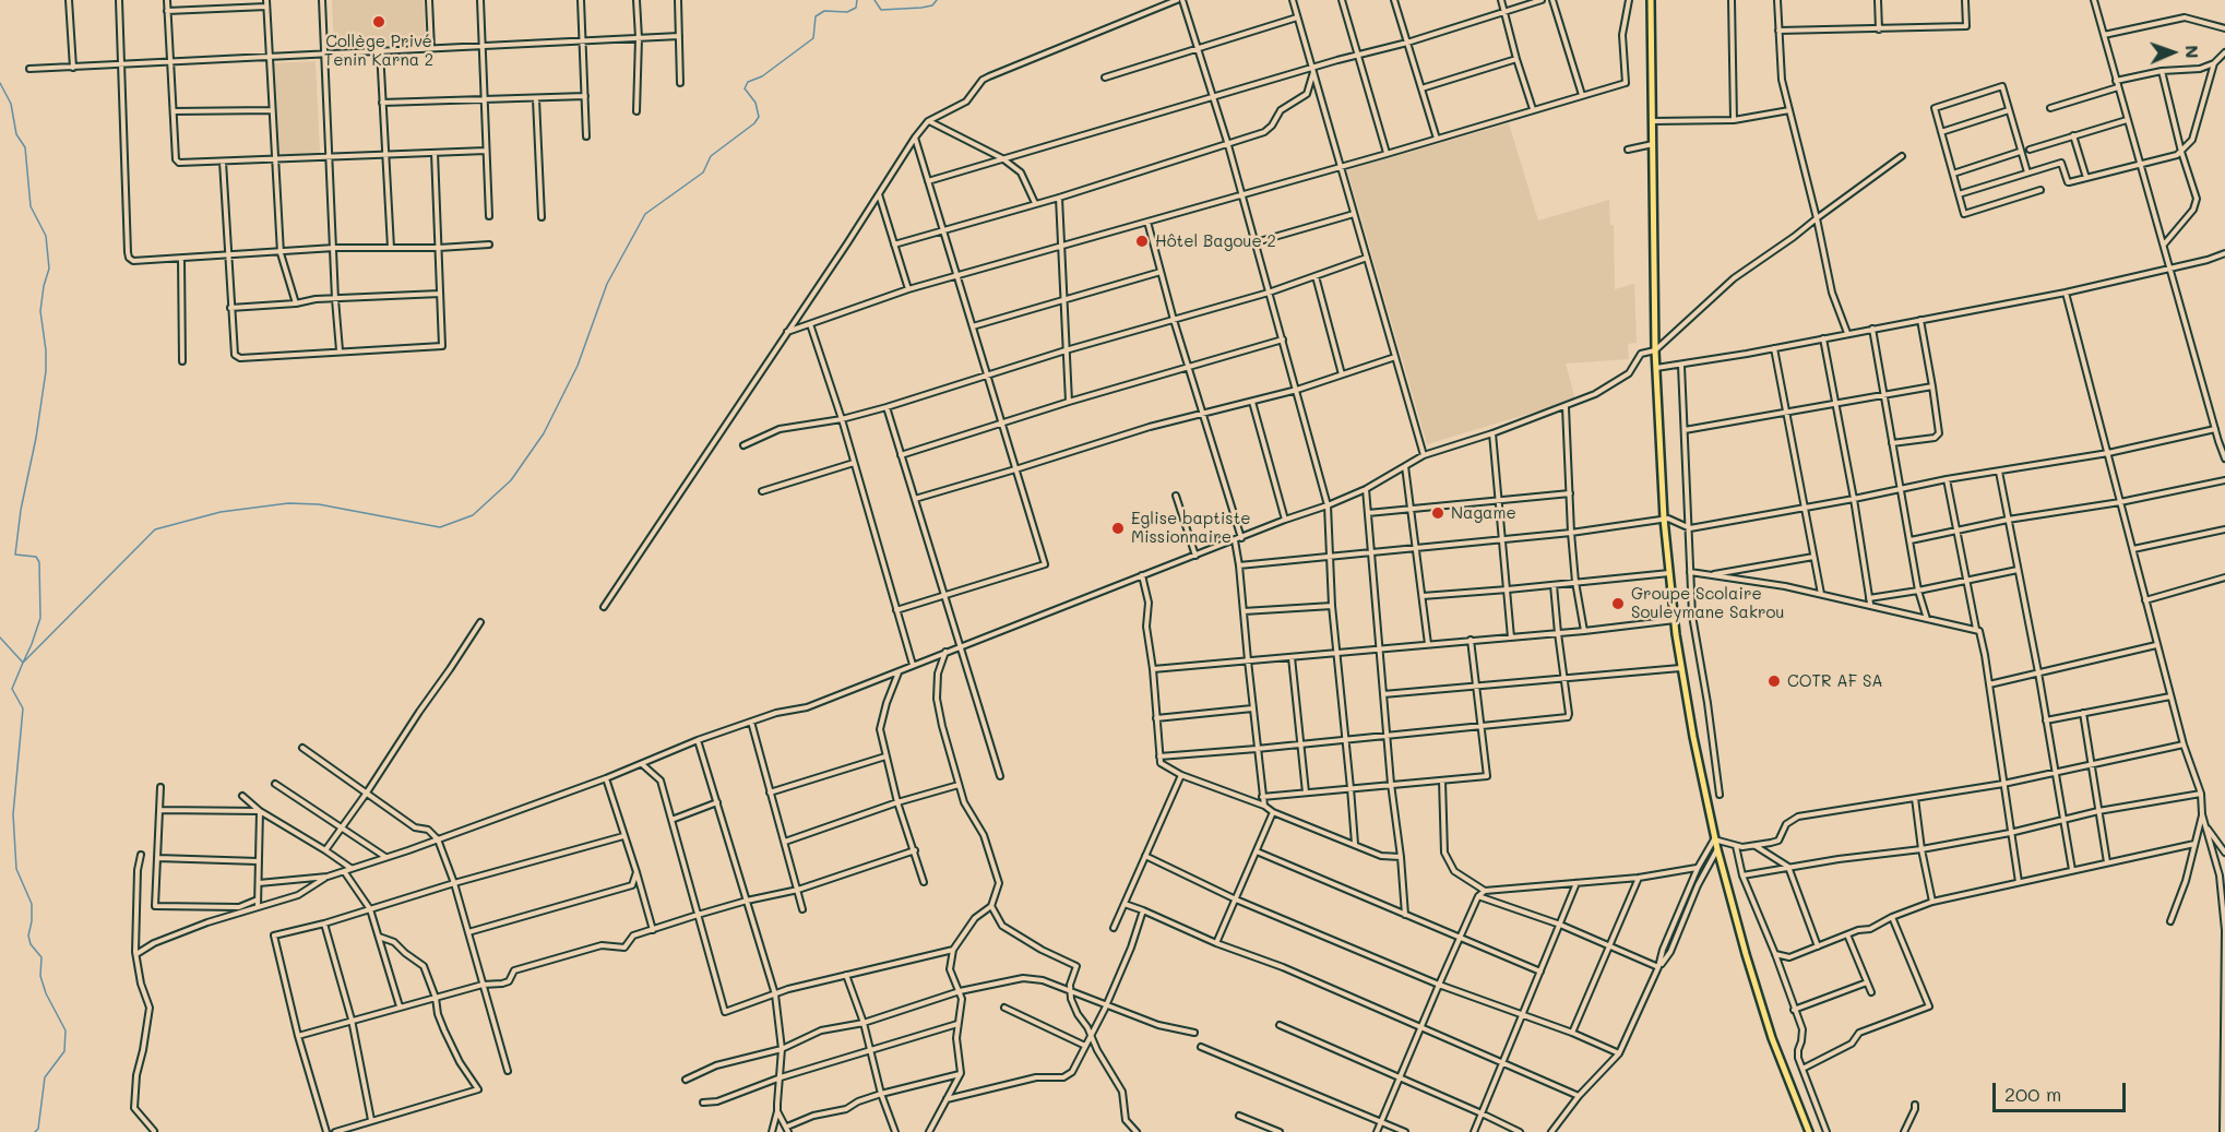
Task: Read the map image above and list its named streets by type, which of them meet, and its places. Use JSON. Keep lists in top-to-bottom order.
{
  "places": [
    "Collège Privé Tenin Karna 2",
    "Hôtel Bagoue 2",
    "Nagame",
    "Eglise baptiste Missionnaire",
    "Groupe Scolaire Souleymane Sakrou",
    "COTR AF SA"
  ],
  "scale_bar": "200 m",
  "north": "right"
}
